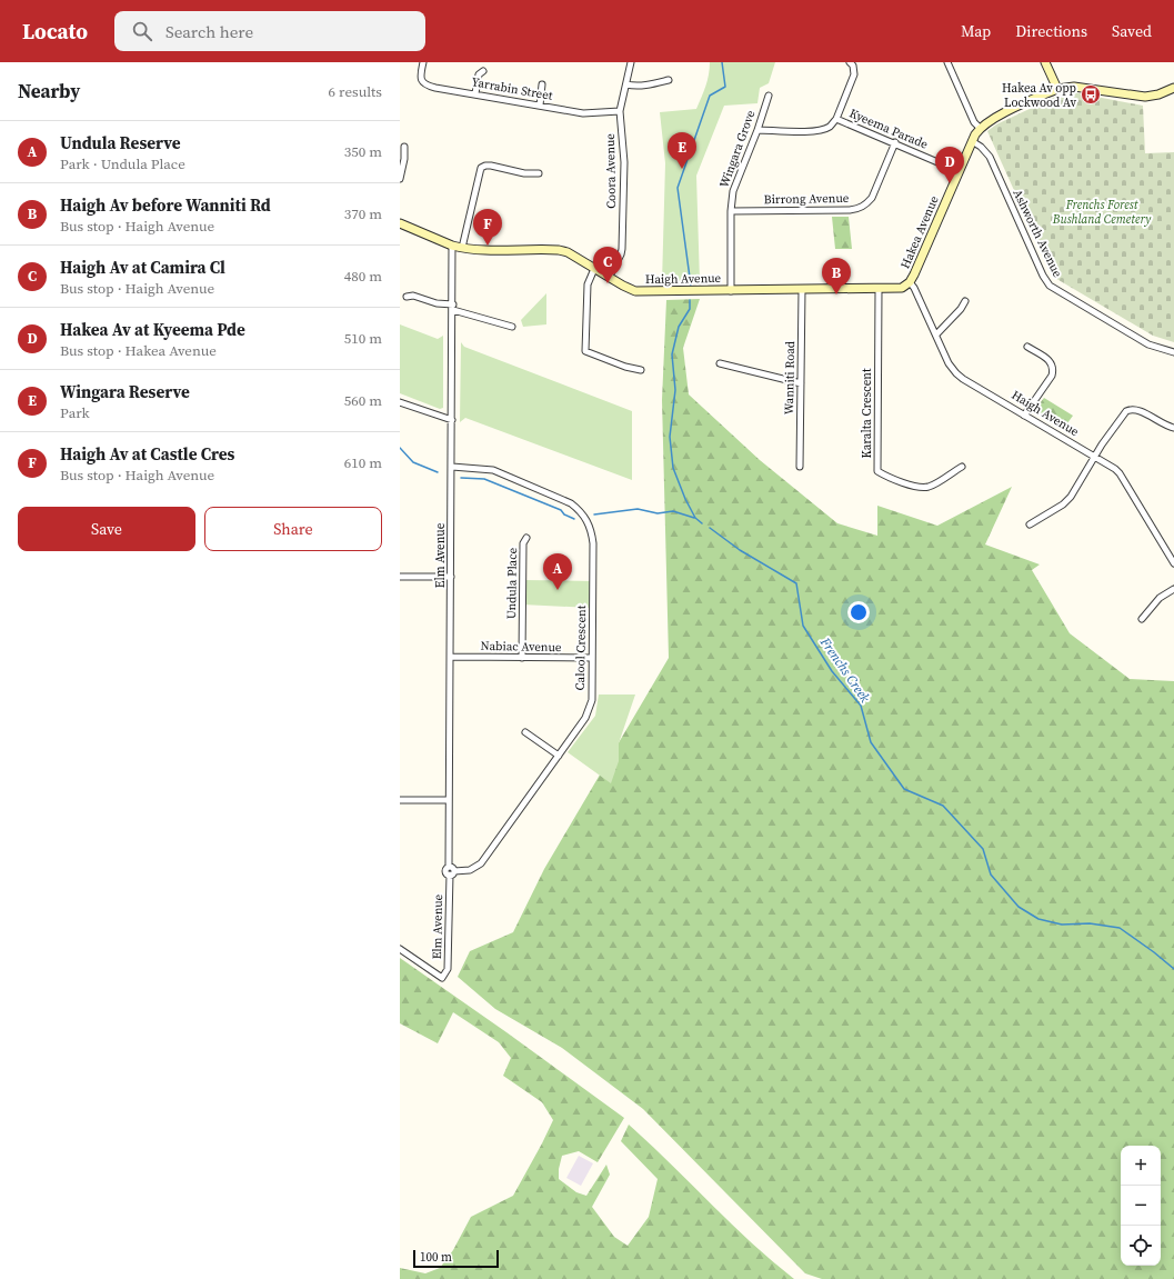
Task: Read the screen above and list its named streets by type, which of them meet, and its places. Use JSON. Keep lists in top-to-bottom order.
{
  "streets": {
    "street": [
      "Yarrabin Street",
      "Kyeema Parade",
      "Wingara Grove",
      "Coora Avenue",
      "Birrong Avenue",
      "Hakea Avenue",
      "Ashworth Avenue",
      "Haigh Avenue",
      "Wanniti Road",
      "Karalta Crescent",
      "Elm Avenue",
      "Undula Place",
      "Nabiac Avenue",
      "Calool Crescent"
    ]
  },
  "crossings": [
    ["Yarrabin Street", "Coora Avenue"],
    ["Kyeema Parade", "Wingara Grove"],
    ["Kyeema Parade", "Birrong Avenue"],
    ["Kyeema Parade", "Hakea Avenue"],
    ["Wingara Grove", "Birrong Avenue"],
    ["Wingara Grove", "Haigh Avenue"],
    ["Coora Avenue", "Haigh Avenue"],
    ["Hakea Avenue", "Ashworth Avenue"],
    ["Hakea Avenue", "Haigh Avenue"],
    ["Haigh Avenue", "Wanniti Road"],
    ["Haigh Avenue", "Karalta Crescent"],
    ["Haigh Avenue", "Elm Avenue"],
    ["Elm Avenue", "Nabiac Avenue"],
    ["Elm Avenue", "Calool Crescent"],
    ["Undula Place", "Nabiac Avenue"],
    ["Nabiac Avenue", "Calool Crescent"]
  ],
  "water": ["Frenchs Creek"],
  "parks": ["Frenchs Forest Bushland Cemetery"],
  "places": {
    "bus stop": ["Hakea Av opp Lockwood Av"]
  },
  "scale_bar": "100 m",
  "page": {
    "header": "Locato",
    "search": "Search here",
    "nav": ["Map", "Directions", "Saved"],
    "heading": ["Nearby", "6 results"],
    "list": [
      {
        "mark": "A",
        "name": "Undula Reserve",
        "note": "Park · Undula Place",
        "value": "350 m"
      },
      {
        "mark": "B",
        "name": "Haigh Av before Wanniti Rd",
        "note": "Bus stop · Haigh Avenue",
        "value": "370 m"
      },
      {
        "mark": "C",
        "name": "Haigh Av at Camira Cl",
        "note": "Bus stop · Haigh Avenue",
        "value": "480 m"
      },
      {
        "mark": "D",
        "name": "Hakea Av at Kyeema Pde",
        "note": "Bus stop · Hakea Avenue",
        "value": "510 m"
      },
      {
        "mark": "E",
        "name": "Wingara Reserve",
        "note": "Park",
        "value": "560 m"
      },
      {
        "mark": "F",
        "name": "Haigh Av at Castle Cres",
        "note": "Bus stop · Haigh Avenue",
        "value": "610 m"
      }
    ],
    "pins": [
      "E",
      "D",
      "F",
      "C",
      "B",
      "A"
    ],
    "buttons": ["Save", "Share"],
    "map_buttons": ["+", "−"],
    "scale": "100 m"
  }
}
